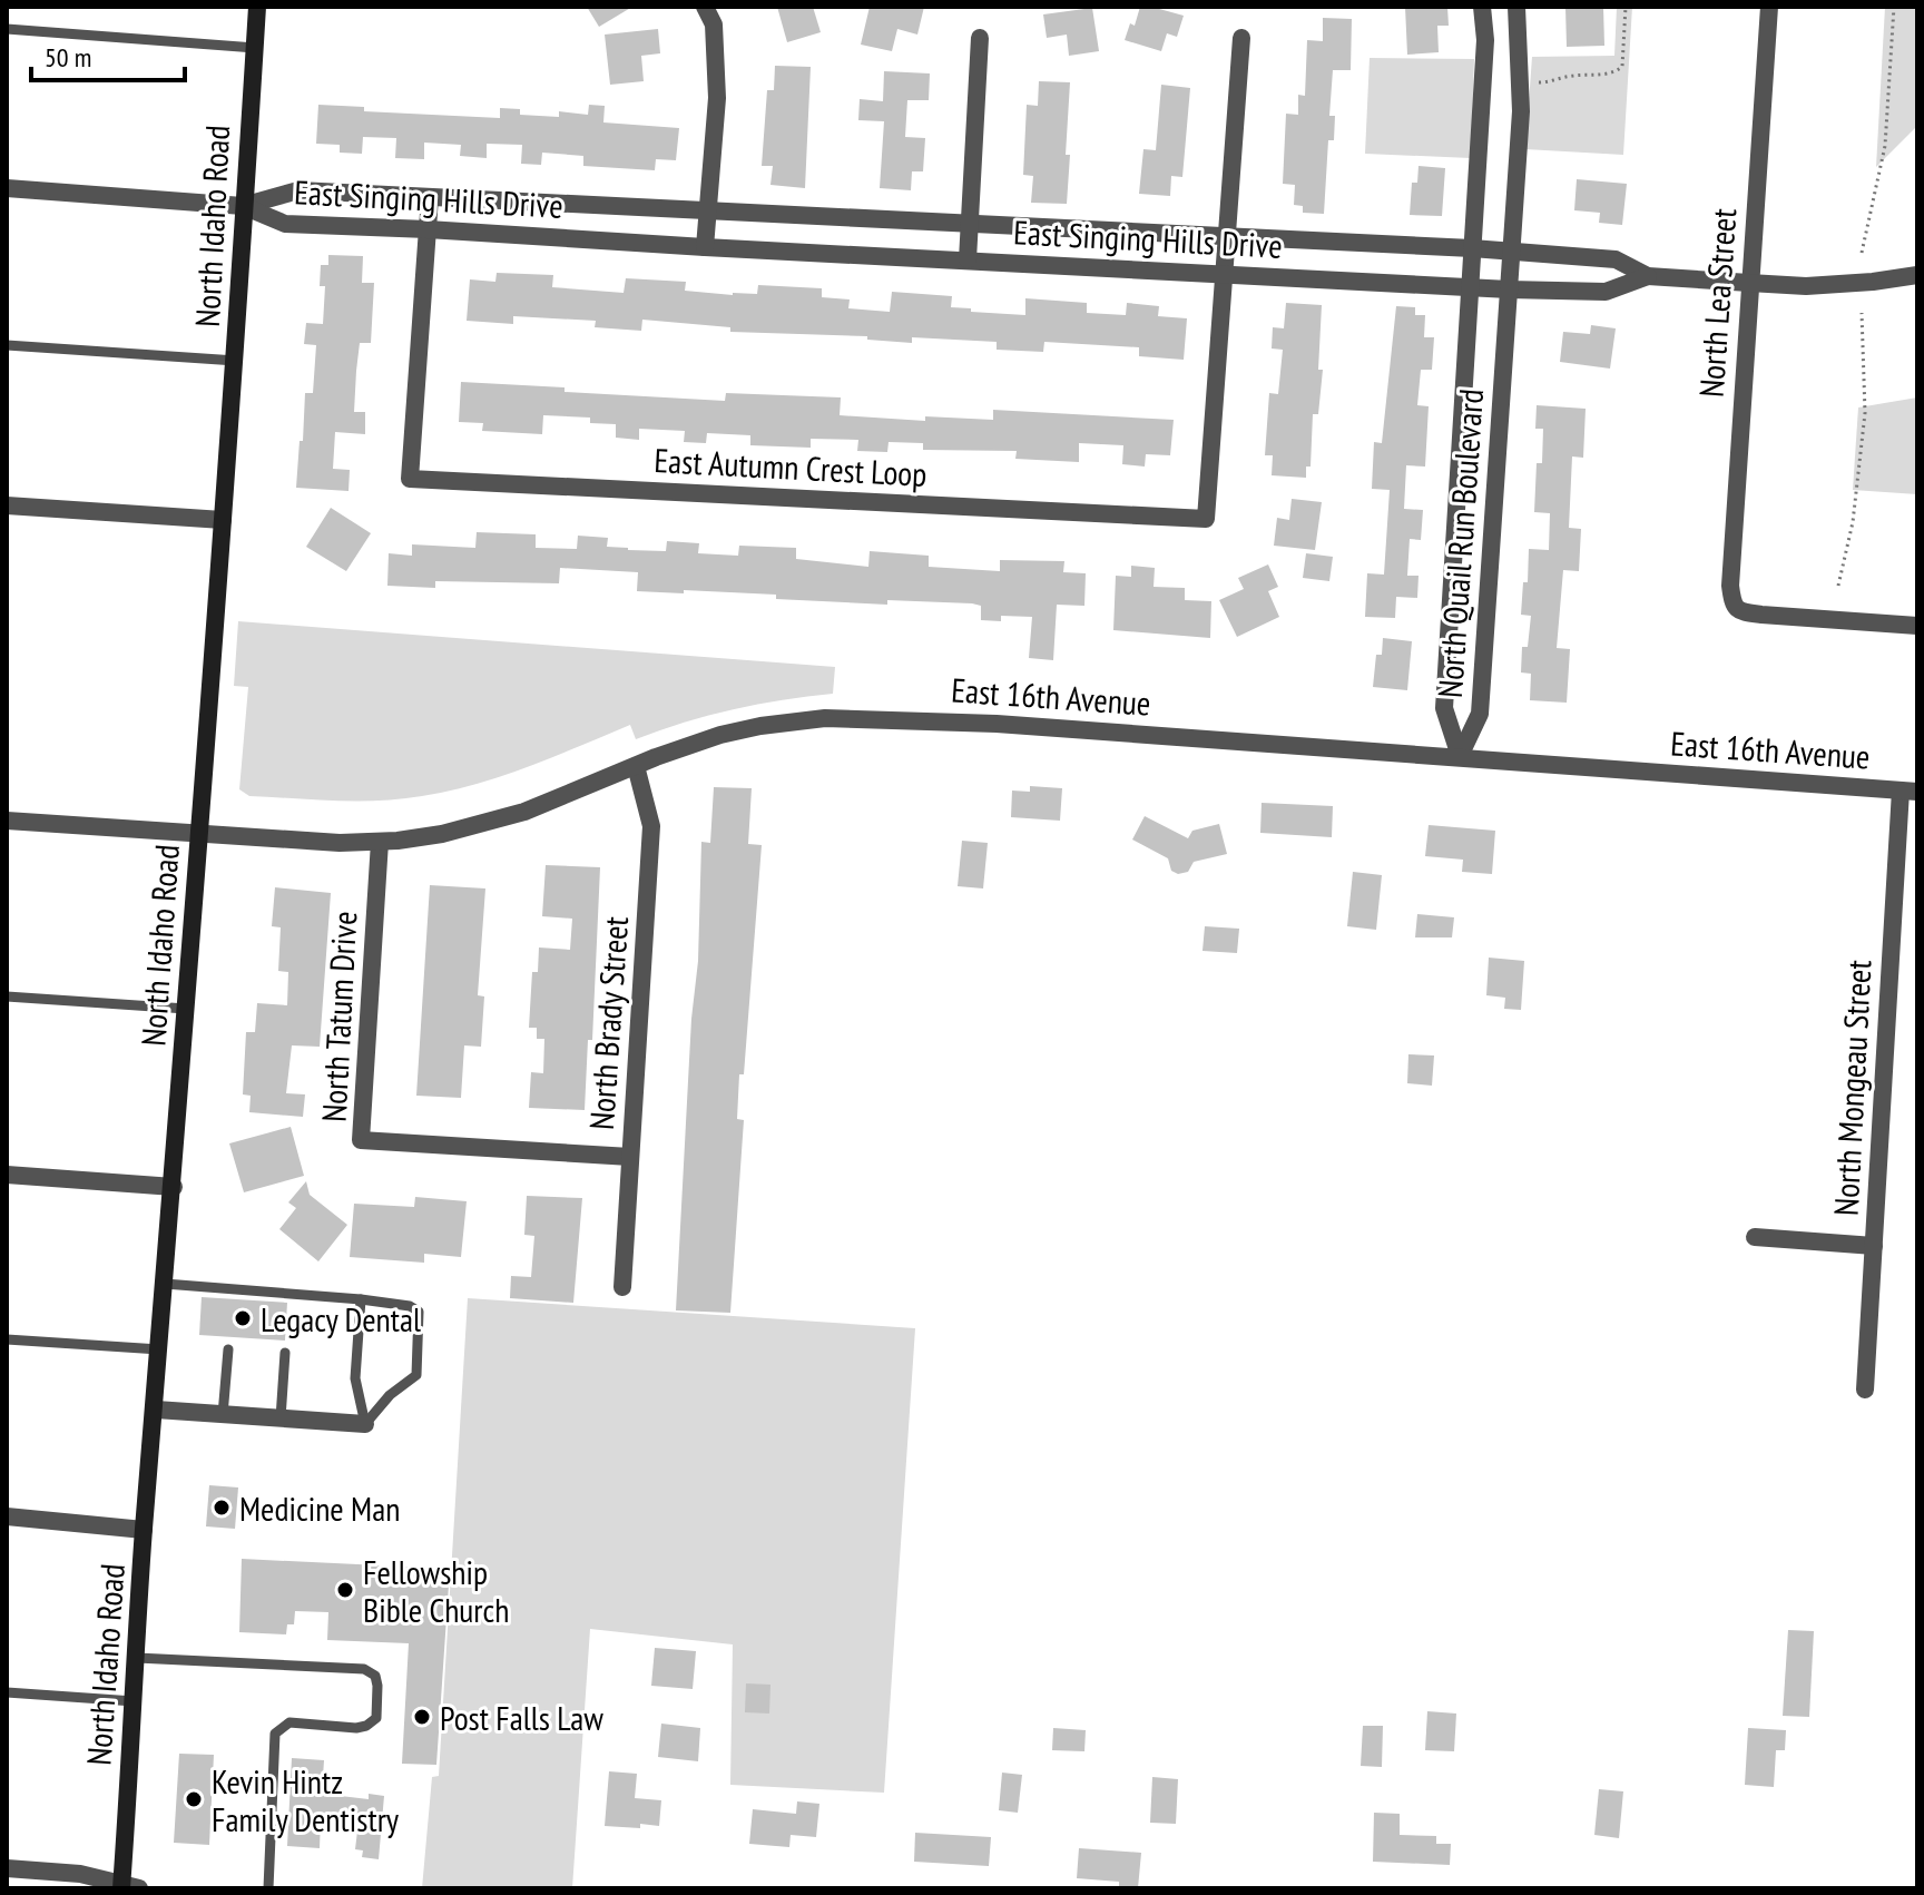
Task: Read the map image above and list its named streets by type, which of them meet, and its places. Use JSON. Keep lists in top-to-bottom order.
{
  "streets": {
    "main road": ["North Idaho Road"],
    "street": [
      "East Singing Hills Drive",
      "North Lea Street",
      "East Autumn Crest Loop",
      "North Quail Run Boulevard",
      "East 16th Avenue",
      "North Tatum Drive",
      "North Brady Street",
      "North Mongeau Street"
    ]
  },
  "crossings": [
    ["East Singing Hills Drive", "North Idaho Road"],
    ["East Singing Hills Drive", "North Lea Street"],
    ["East Singing Hills Drive", "East Autumn Crest Loop"],
    ["East Singing Hills Drive", "North Quail Run Boulevard"],
    ["North Idaho Road", "East 16th Avenue"],
    ["North Quail Run Boulevard", "East 16th Avenue"],
    ["East 16th Avenue", "North Tatum Drive"],
    ["East 16th Avenue", "North Brady Street"],
    ["East 16th Avenue", "North Mongeau Street"],
    ["North Tatum Drive", "North Brady Street"]
  ],
  "places": [
    "Legacy Dental",
    "Medicine Man",
    "Fellowship Bible Church",
    "Post Falls Law",
    "Kevin Hintz Family Dentistry"
  ],
  "scale_bar": "50 m"
}
